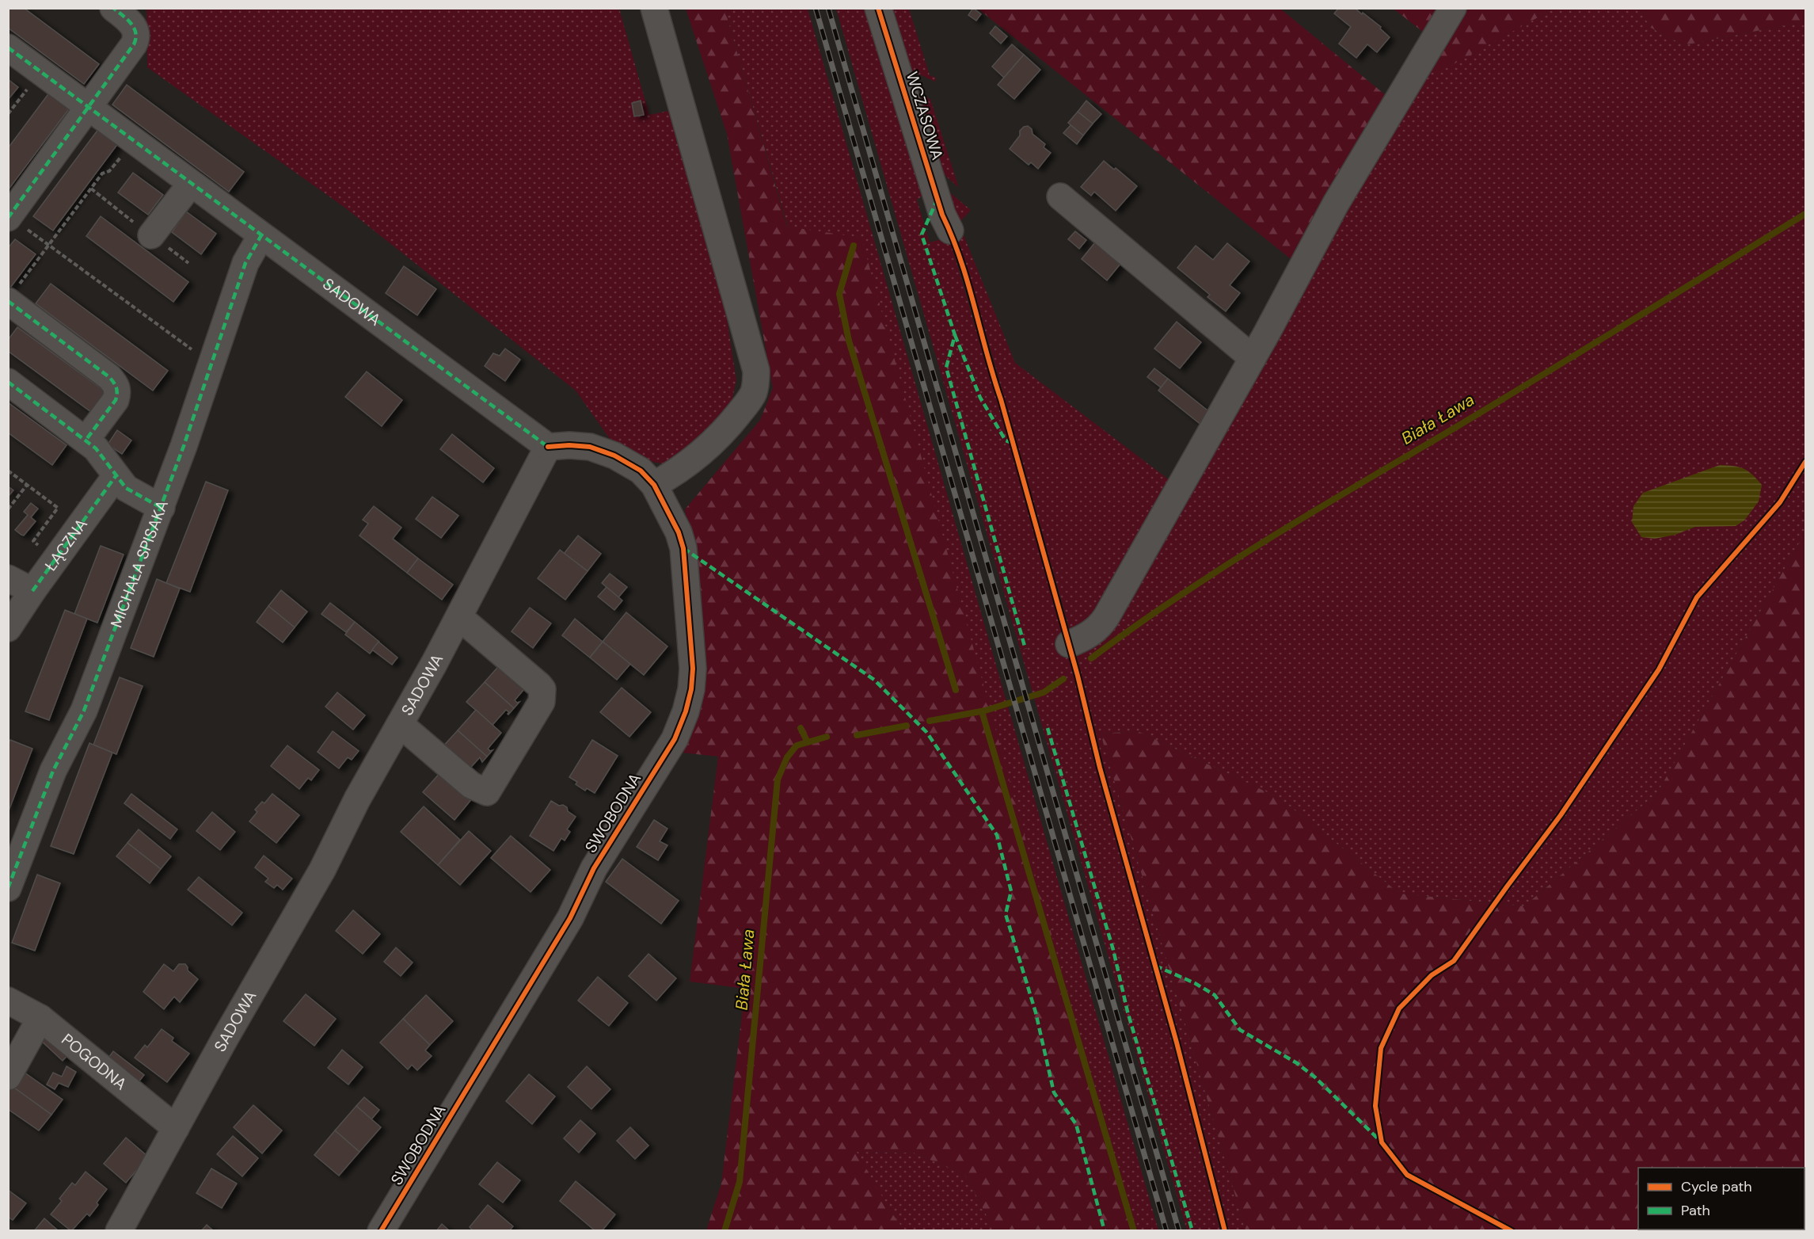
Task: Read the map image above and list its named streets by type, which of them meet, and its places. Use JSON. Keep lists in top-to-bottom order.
{
  "streets": {
    "street": [
      "WCZASOWA",
      "SADOWA",
      "ŁĄCZNA",
      "MICHAŁA SPISAKA",
      "SWOBODNA",
      "POGODNA"
    ]
  },
  "crossings": [
    ["SADOWA", "MICHAŁA SPISAKA"],
    ["SADOWA", "SWOBODNA"],
    ["SADOWA", "POGODNA"]
  ],
  "water": ["Biała Ława"],
  "legend": ["Cycle path", "Path"]
}
